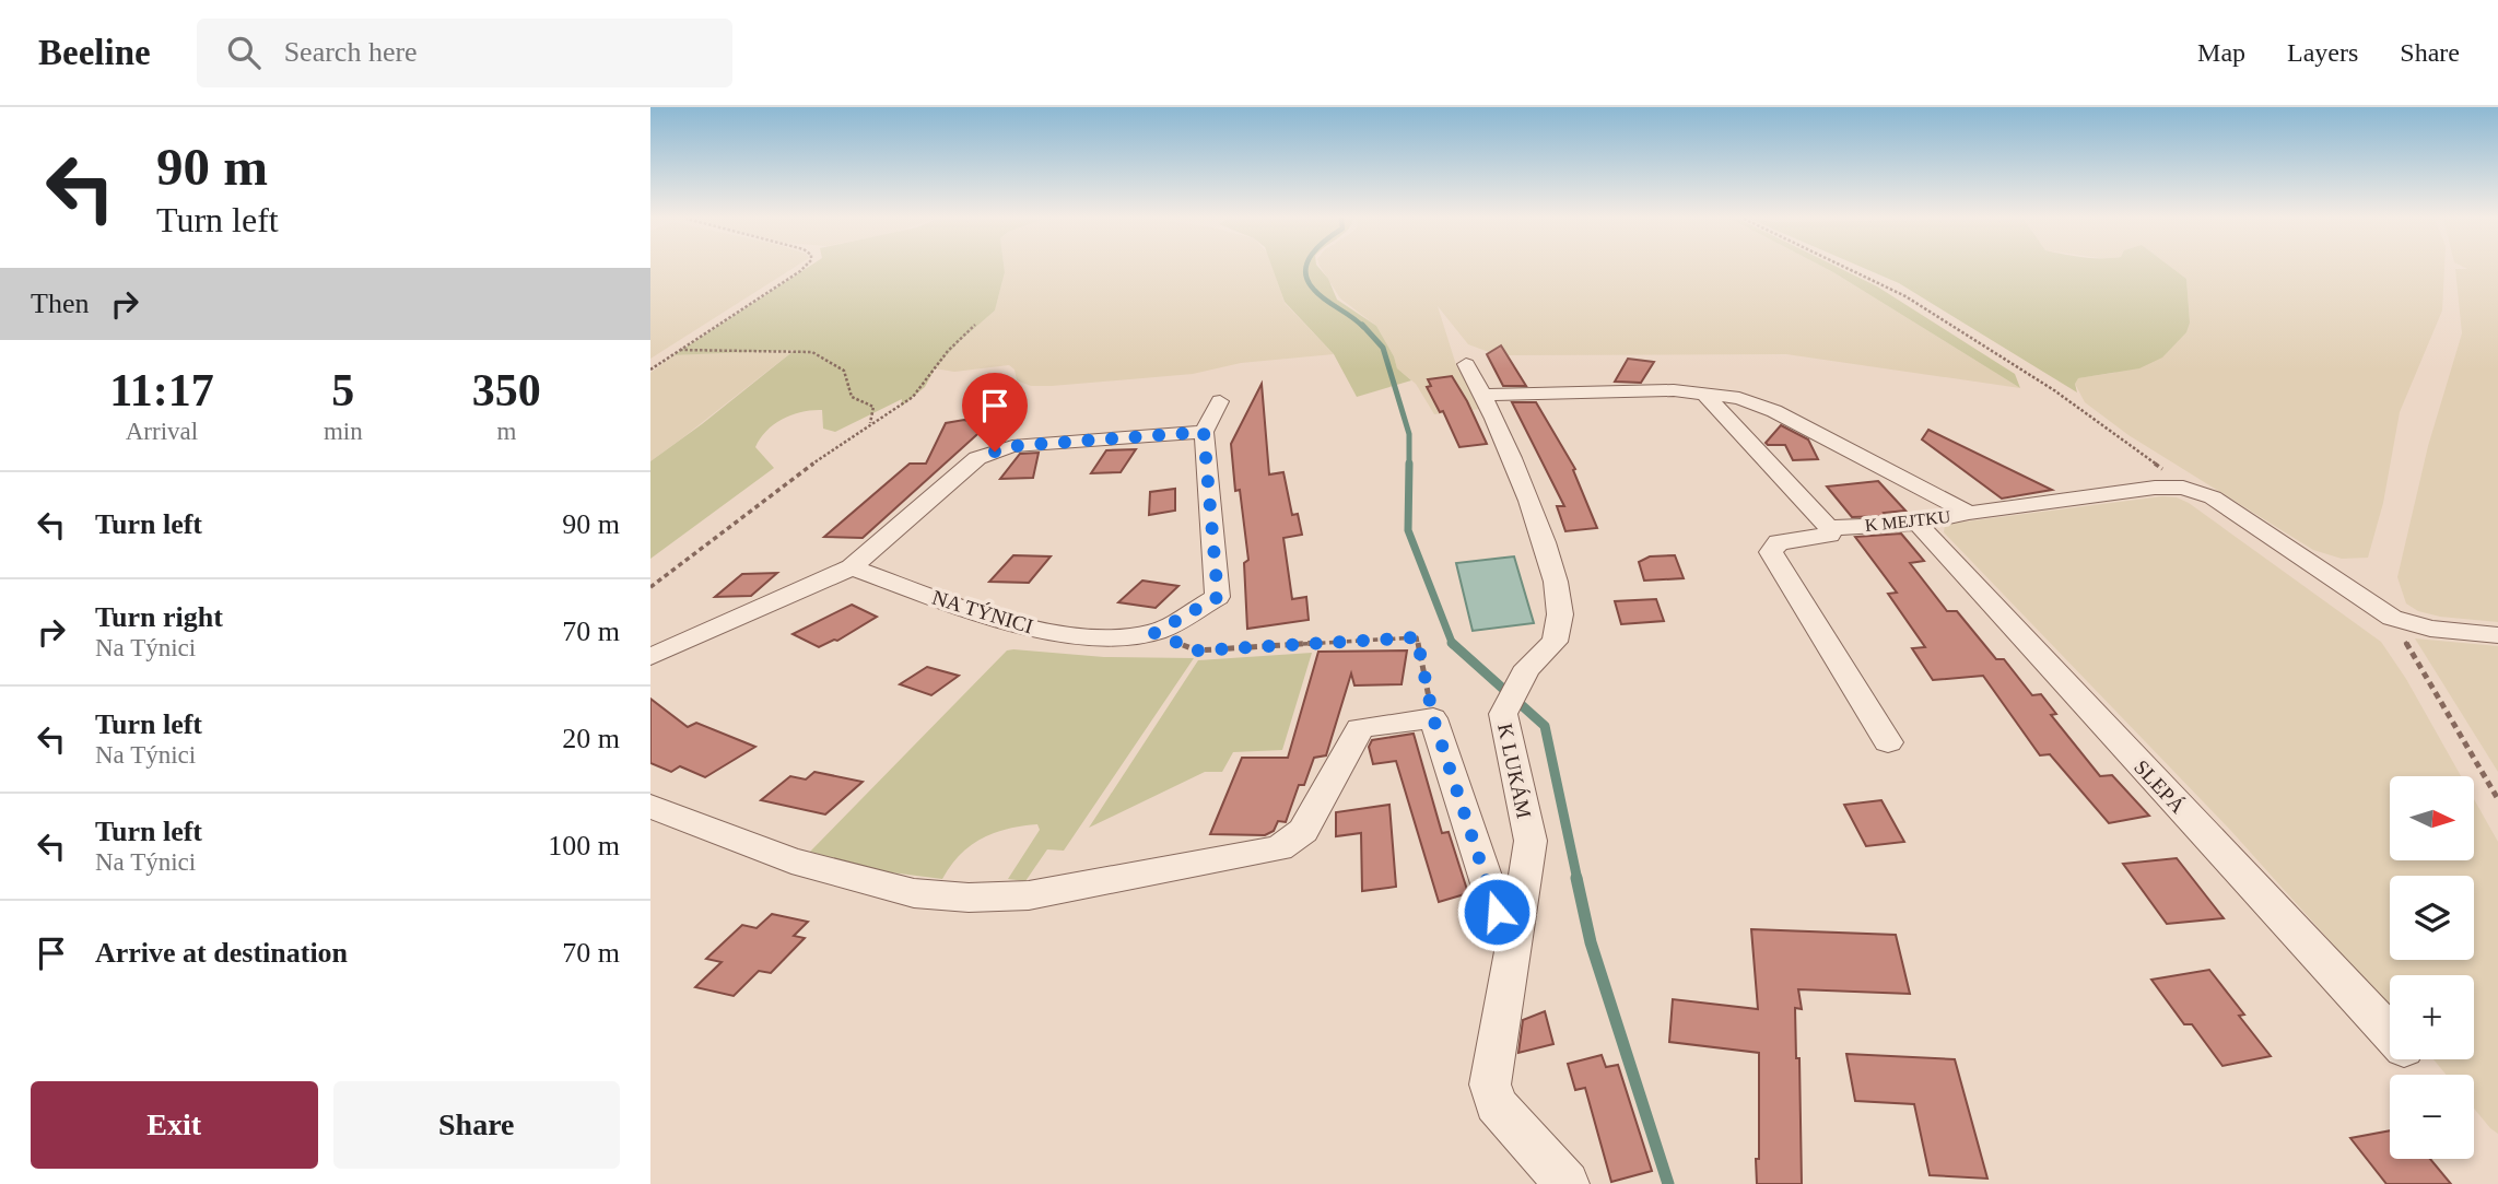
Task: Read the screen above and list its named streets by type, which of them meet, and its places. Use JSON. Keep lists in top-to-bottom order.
{
  "streets": {
    "street": [
      "K MEJTKU",
      "NA TÝNICI",
      "K LUKÁM",
      "SLEPÁ"
    ]
  },
  "crossings": [
    ["K MEJTKU", "K LUKÁM"],
    ["K MEJTKU", "SLEPÁ"]
  ],
  "north": "right",
  "page": {
    "header": "Beeline",
    "search": "Search here",
    "nav": ["Map", "Layers", "Share"],
    "turn": ["90 m", "Turn left"],
    "then": "Then",
    "eta": [
      "11:17",
      "Arrival",
      "5",
      "min",
      "350",
      "m"
    ],
    "list": [
      {
        "name": "Turn left",
        "value": "90 m"
      },
      {
        "name": "Turn right",
        "note": "Na Týnici",
        "value": "70 m"
      },
      {
        "name": "Turn left",
        "note": "Na Týnici",
        "value": "20 m"
      },
      {
        "name": "Turn left",
        "note": "Na Týnici",
        "value": "100 m"
      },
      {
        "name": "Arrive at destination",
        "value": "70 m"
      }
    ],
    "map_buttons": ["+", "−"],
    "buttons": ["Exit", "Share"]
  }
}
